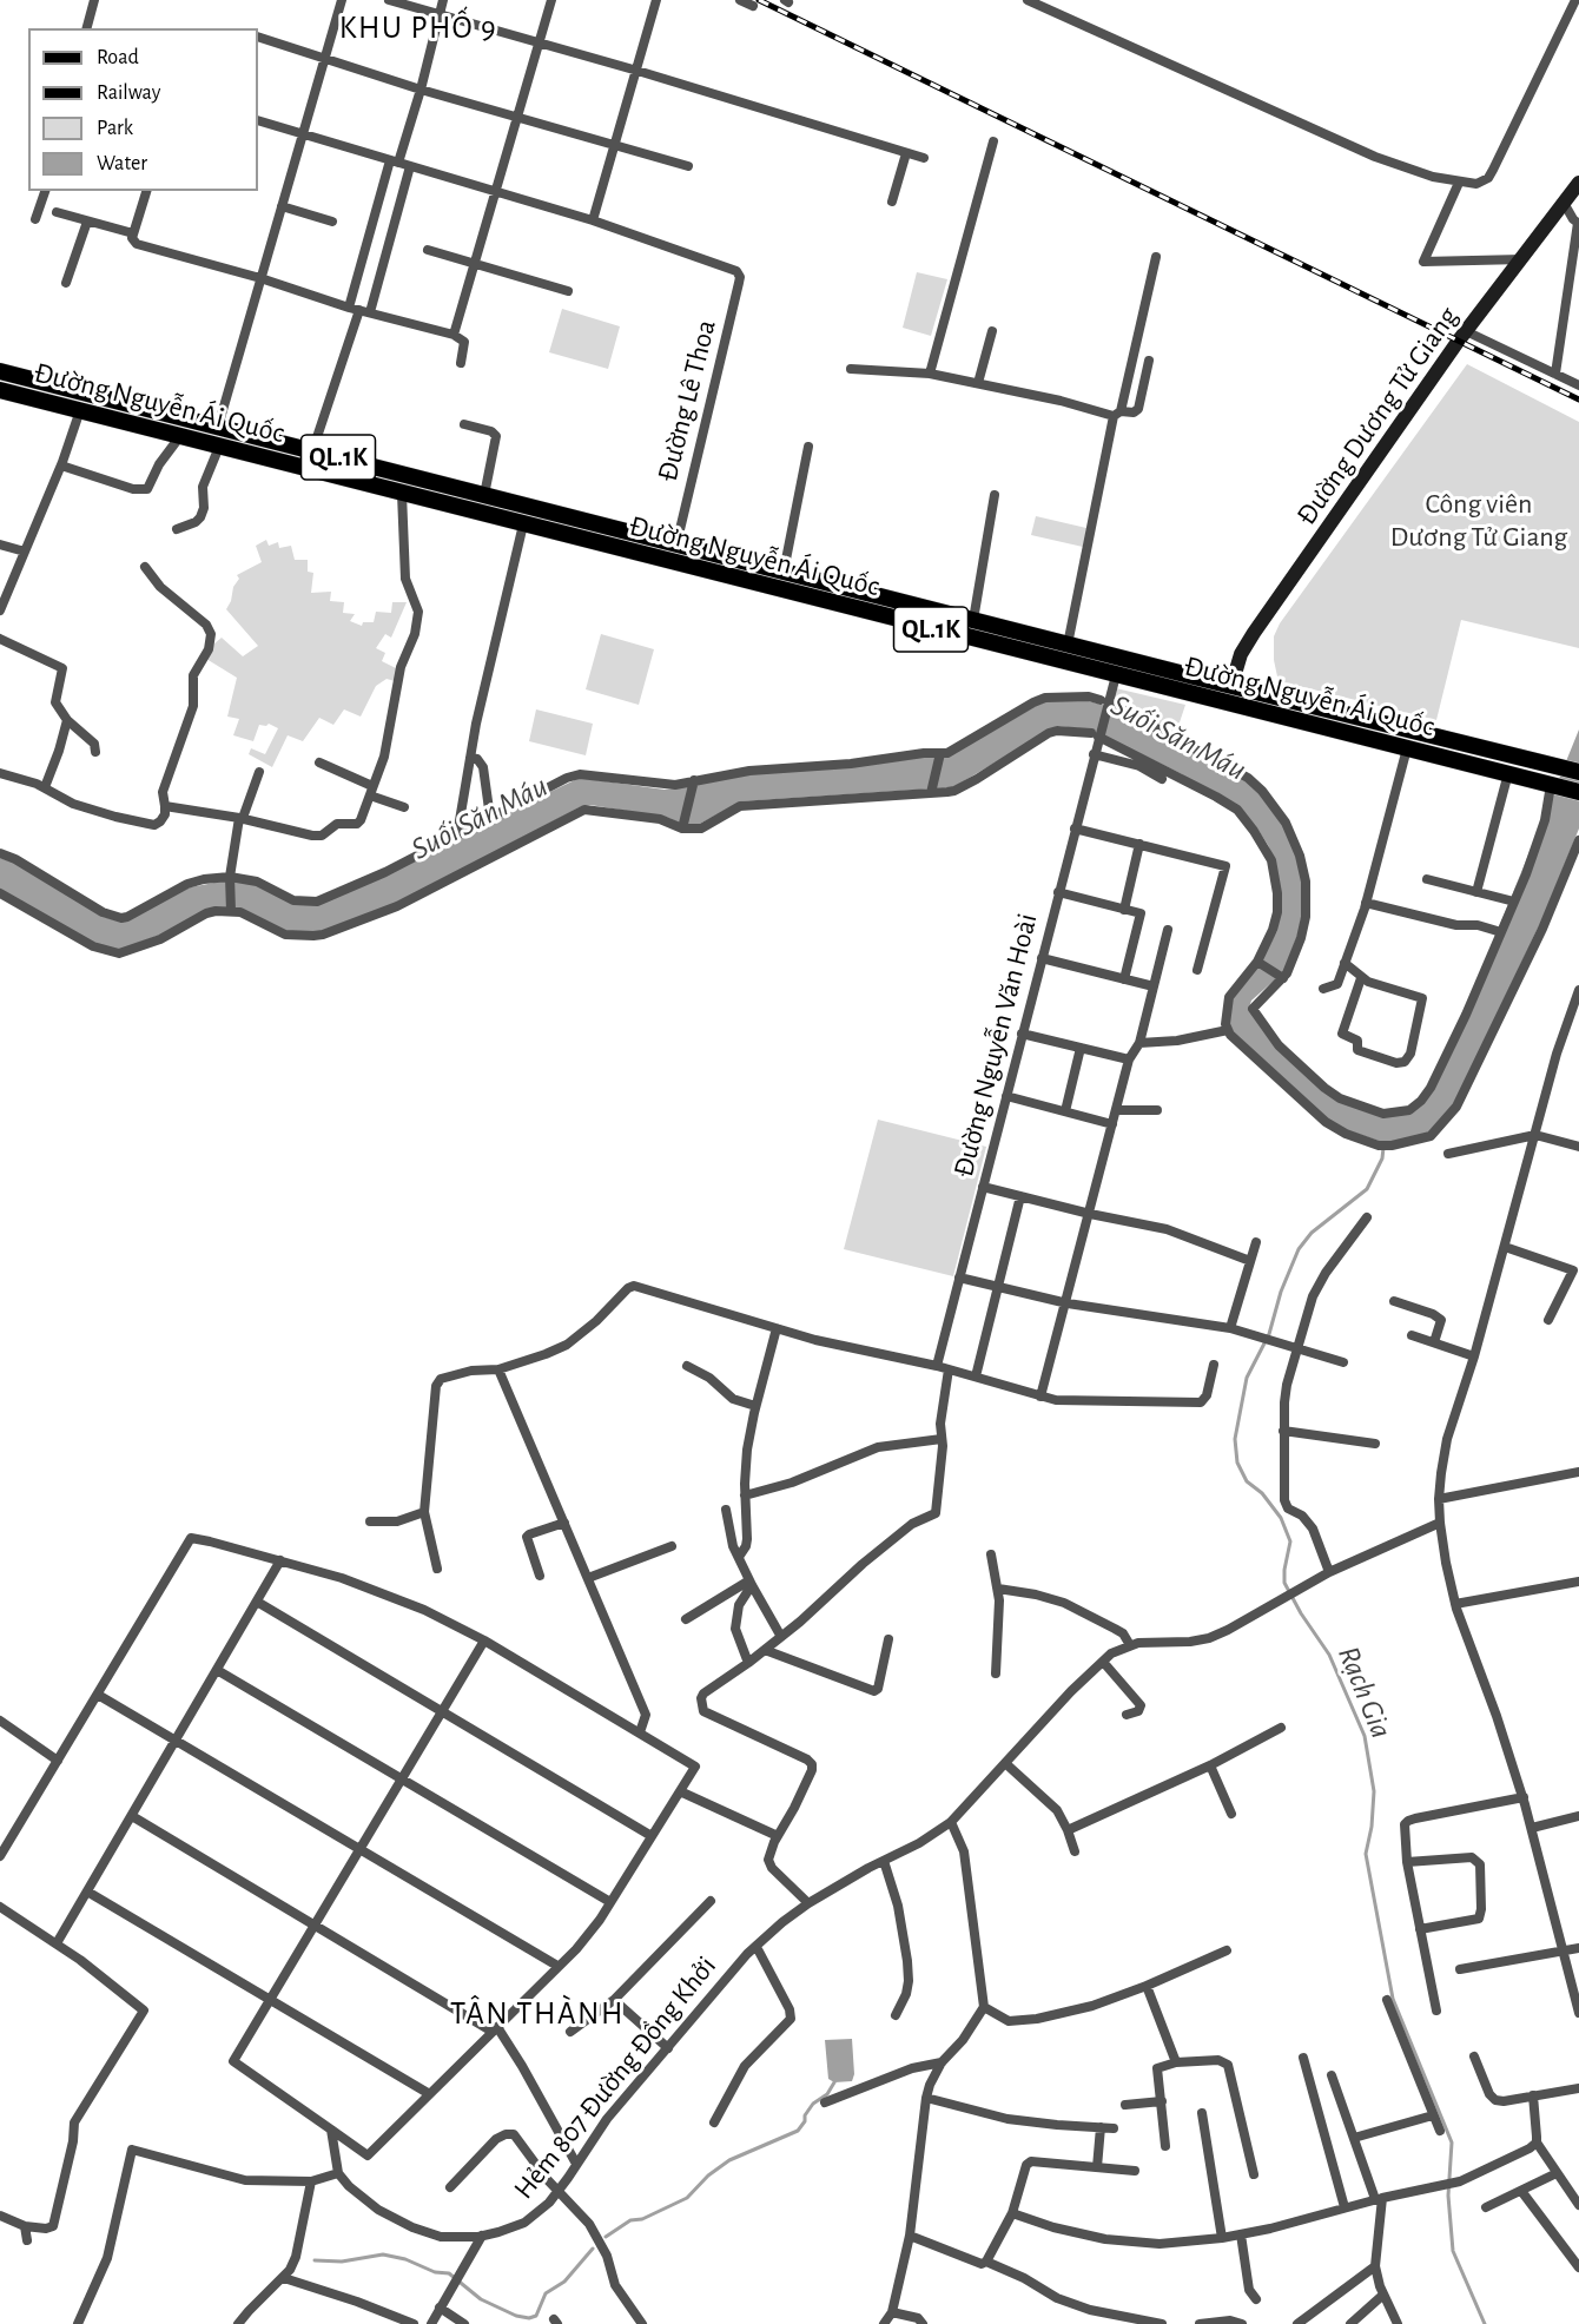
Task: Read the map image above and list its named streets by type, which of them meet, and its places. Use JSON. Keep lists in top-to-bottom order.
{
  "streets": {
    "main road": ["Đường Nguyễn Ái Quốc", "Đường Dương Tử Giang", "QL.1K"],
    "street": ["Đường Lê Thoa", "Đường Nguyễn Văn Hoài", "Hẻm 807 Đường Đồng Khởi"]
  },
  "crossings": [
    ["Đường Lê Thoa", "Đường Nguyễn Ái Quốc"],
    ["Đường Nguyễn Ái Quốc", "Đường Dương Tử Giang"]
  ],
  "districts": ["KHU PHỐ 9", "TÂN THÀNH"],
  "water": ["Suối Săn Máu", "Rạch Gia"],
  "parks": ["Công viên Dương Tử Giang"],
  "legend": [
    "Road",
    "Railway",
    "Park",
    "Water"
  ]
}
